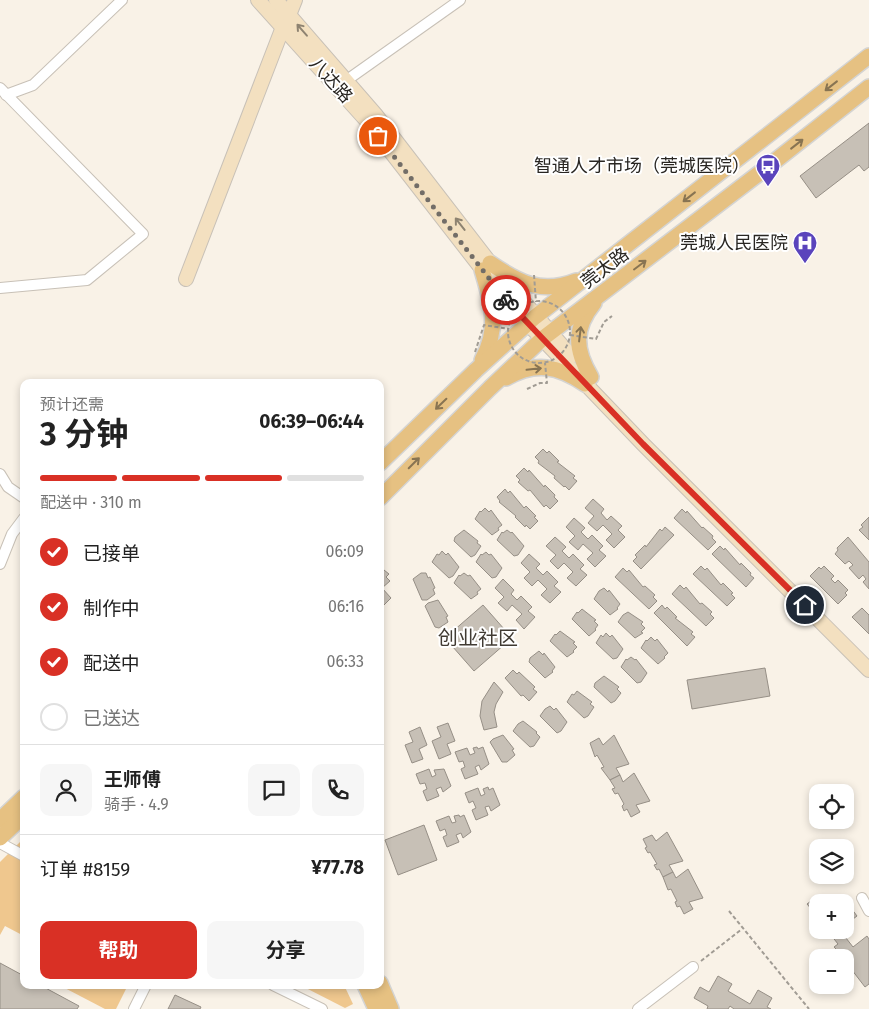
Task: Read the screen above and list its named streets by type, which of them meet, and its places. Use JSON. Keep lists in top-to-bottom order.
{
  "streets": {
    "main road": ["莞太路"],
    "street": ["八达路"]
  },
  "crossings": [
    ["八达路", "莞太路"]
  ],
  "districts": ["创业社区"],
  "places": {
    "bus stop": ["智通人才市场（莞城医院）"],
    "hospital": ["莞城人民医院"]
  },
  "page": {
    "heading": ["3 分钟", "预计还需", "06:39–06:44"],
    "panel": [
      "王师傅",
      "骑手 · 4.9",
      "订单 #8159",
      "¥77.78"
    ],
    "bar": "配送中 · 310 m",
    "list": [
      ["已接单", "06:09"],
      ["制作中", "06:16"],
      ["配送中", "06:33"],
      "已送达"
    ],
    "map_buttons": ["+", "−"],
    "buttons": ["帮助", "分享"]
  }
}
